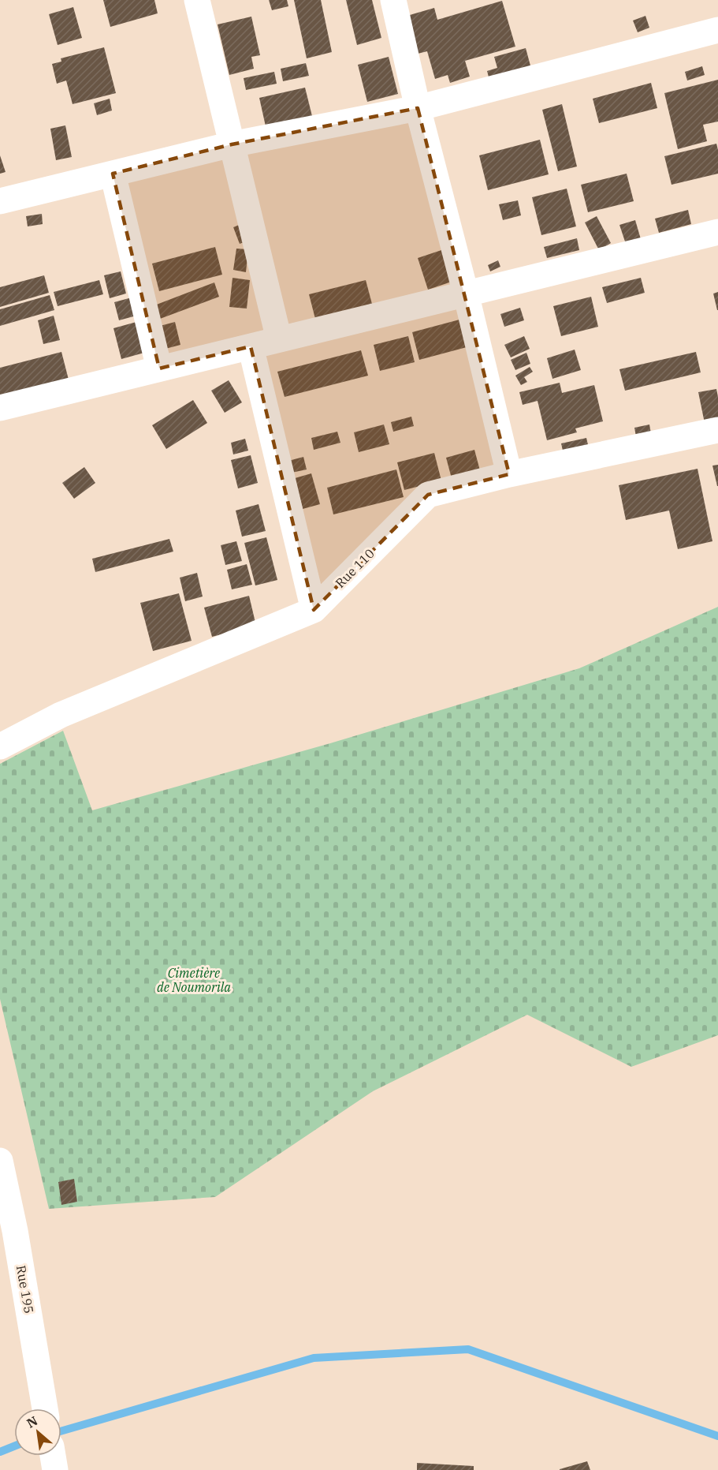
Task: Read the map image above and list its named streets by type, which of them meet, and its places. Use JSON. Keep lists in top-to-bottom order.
{
  "streets": {
    "street": ["Rue 110", "Rue 195"]
  },
  "parks": ["Cimetière de Noumorila"],
  "north": "top left"
}
